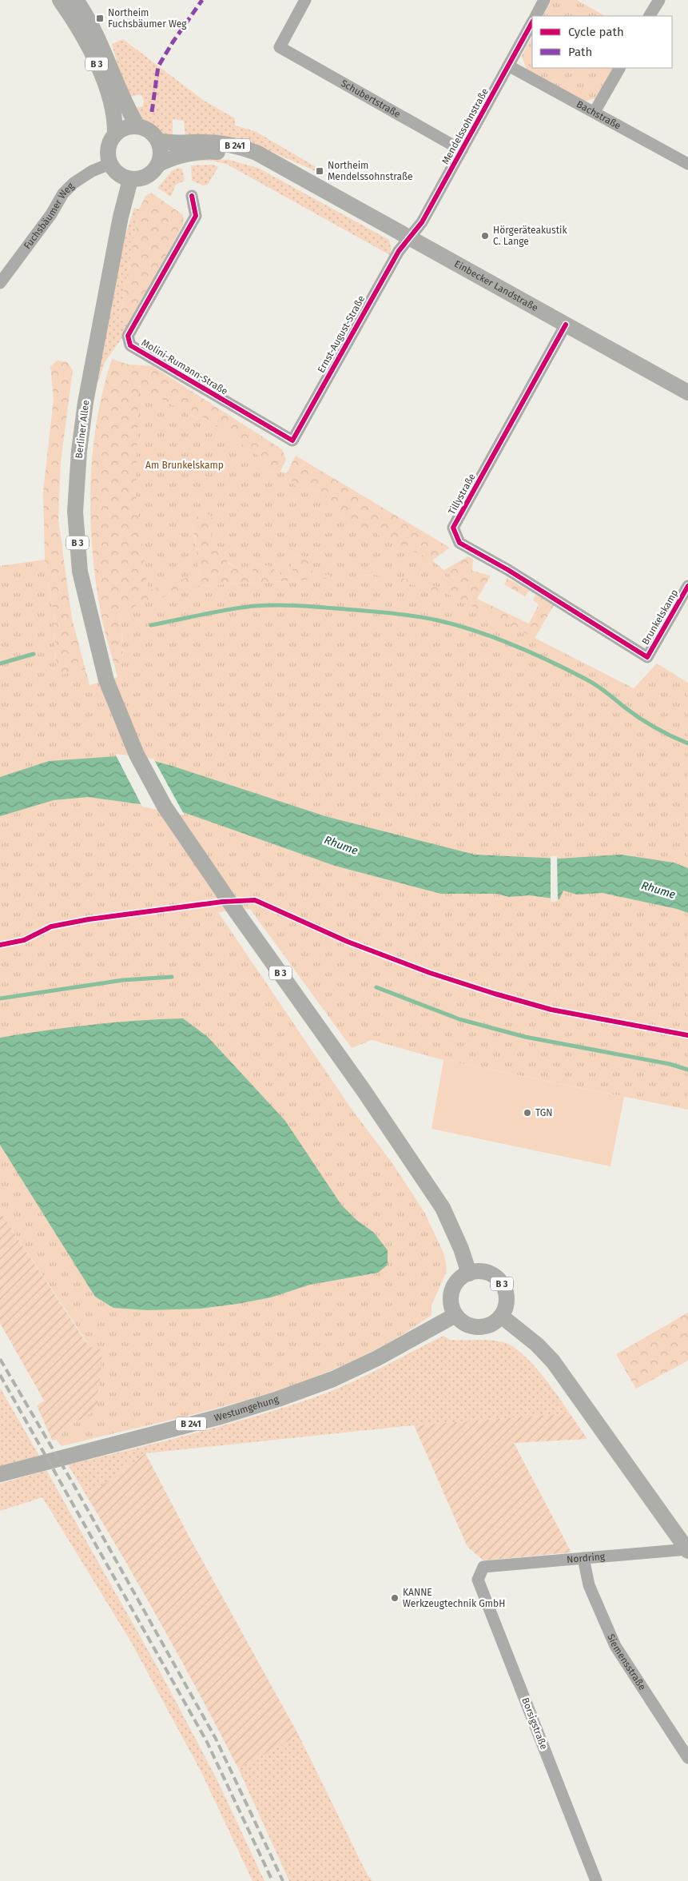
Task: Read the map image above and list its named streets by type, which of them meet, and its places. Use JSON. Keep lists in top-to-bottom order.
{
  "streets": {
    "main road": [
      "B 3",
      "B 241",
      "Einbecker Landstraße",
      "Berliner Allee",
      "Westumgehung"
    ],
    "street": [
      "Schubertstraße",
      "Bachstraße",
      "Mendelssohnstraße",
      "Fuchsbäumer Weg",
      "Ernst-August-Straße",
      "Molini-Rumann-Straße",
      "Tillystraße",
      "Brunkelskamp",
      "Nordring",
      "Siemensstraße",
      "Borsigstraße"
    ]
  },
  "crossings": [
    ["B 3", "Fuchsbäumer Weg"],
    ["B 3", "Einbecker Landstraße"],
    ["B 3", "Berliner Allee"],
    ["B 3", "Westumgehung"],
    ["Schubertstraße", "Mendelssohnstraße"],
    ["Bachstraße", "Mendelssohnstraße"],
    ["Mendelssohnstraße", "Einbecker Landstraße"],
    ["Mendelssohnstraße", "Ernst-August-Straße"],
    ["Fuchsbäumer Weg", "Einbecker Landstraße"],
    ["Fuchsbäumer Weg", "Berliner Allee"],
    ["Einbecker Landstraße", "Ernst-August-Straße"],
    ["Einbecker Landstraße", "Berliner Allee"],
    ["Einbecker Landstraße", "Tillystraße"],
    ["Ernst-August-Straße", "Molini-Rumann-Straße"],
    ["Berliner Allee", "Westumgehung"],
    ["Tillystraße", "Brunkelskamp"],
    ["Nordring", "Siemensstraße"],
    ["Nordring", "Borsigstraße"]
  ],
  "water": ["Rhume"],
  "parks": ["Am Brunkelskamp"],
  "places": {
    "transit": ["Northeim Fuchsbäumer Weg", "Northeim Mendelssohnstraße"],
    "other": ["Hörgeräteakustik C. Lange", "TGN", "KANNE Werkzeugtechnik GmbH"]
  },
  "legend": ["Cycle path", "Path"]
}
